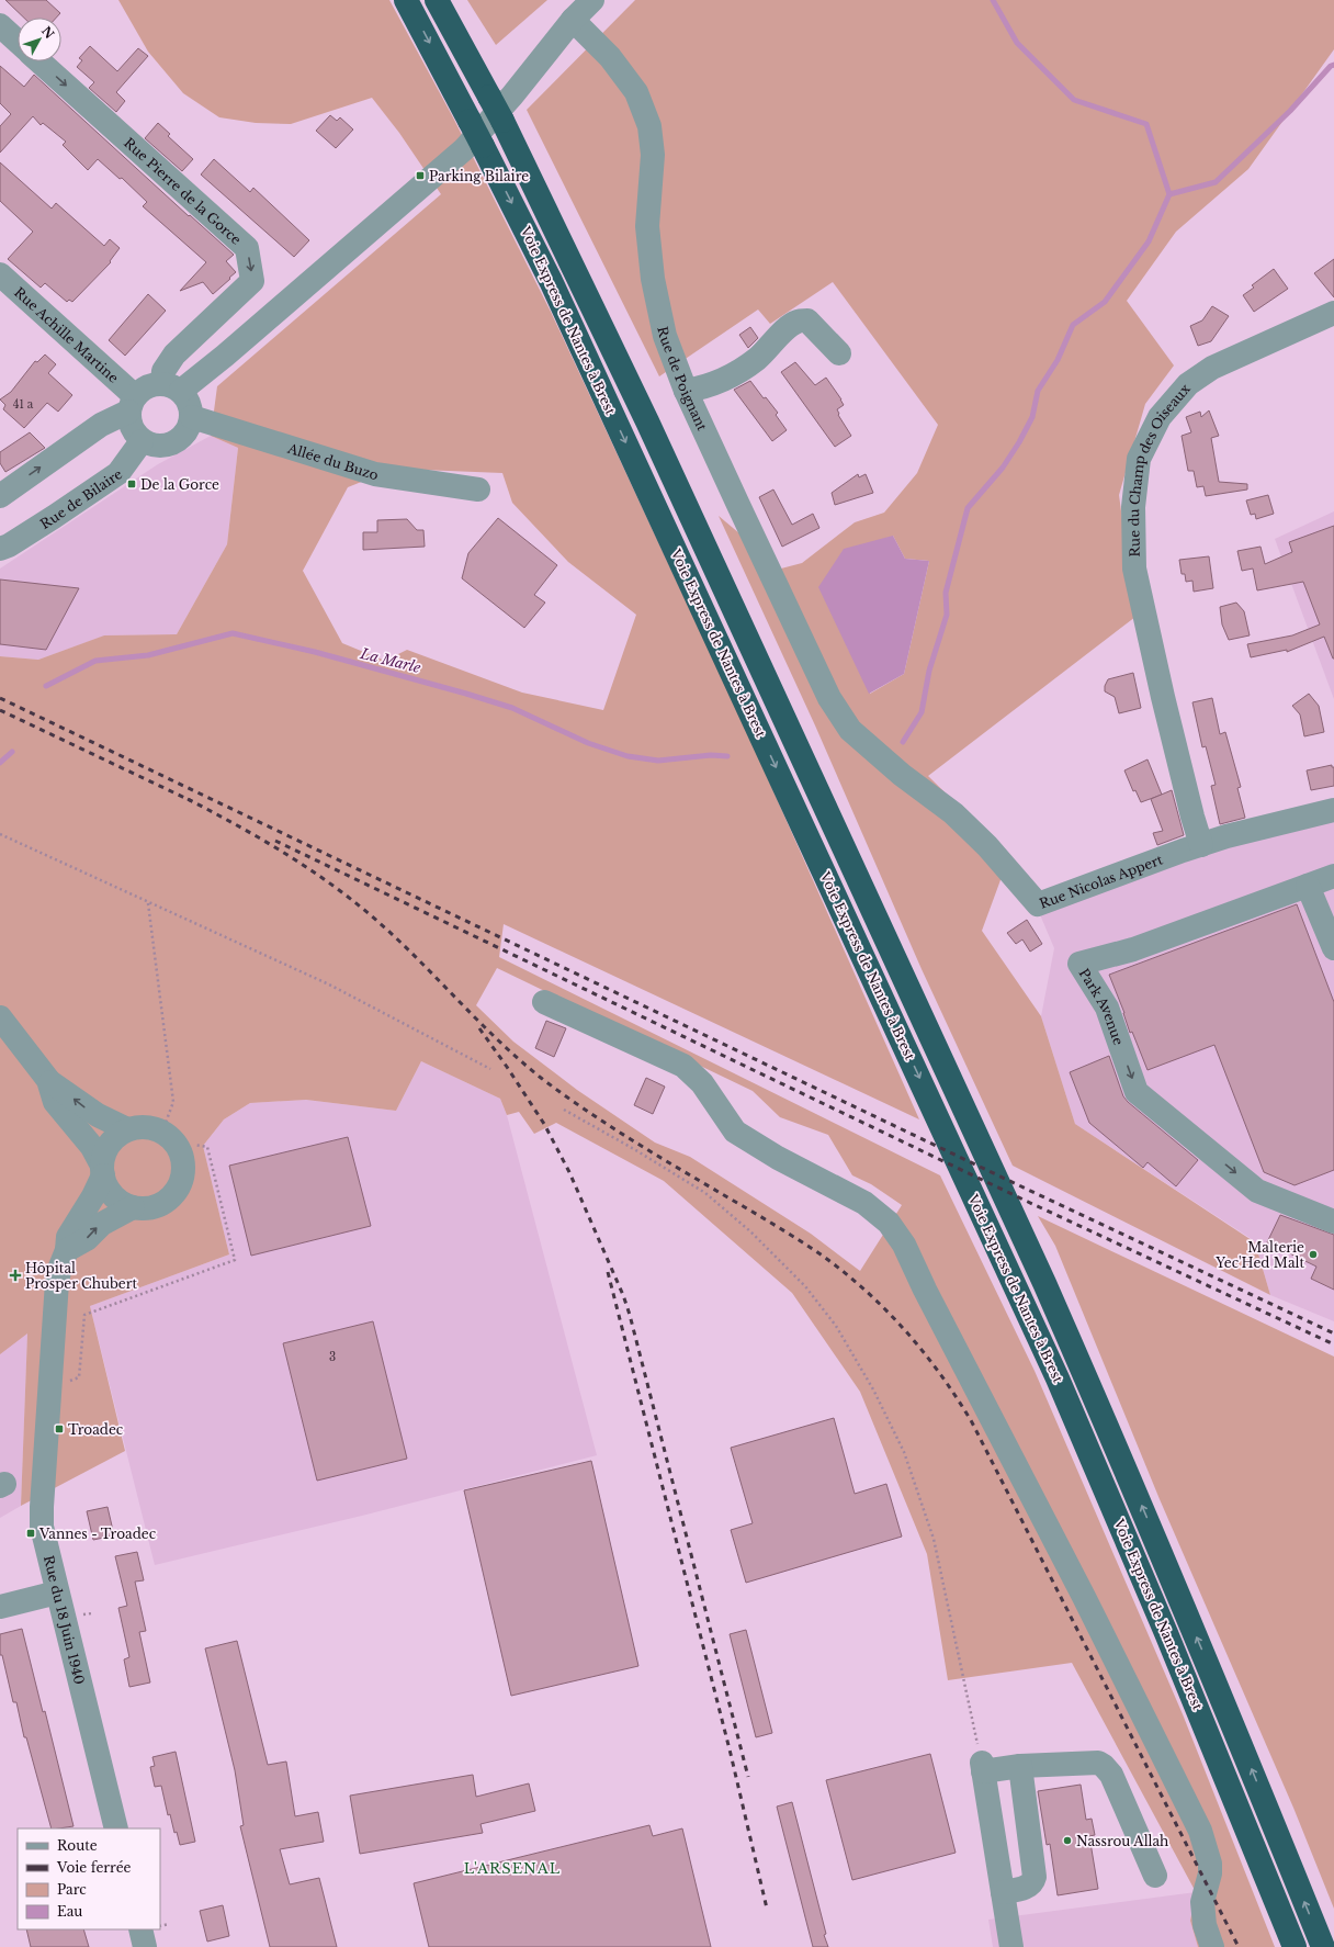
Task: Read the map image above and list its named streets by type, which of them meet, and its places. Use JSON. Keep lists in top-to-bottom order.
{
  "streets": {
    "highway": ["Voie Express de Nantes à Brest"],
    "street": [
      "Rue Pierre de la Gorce",
      "Rue Achille Martine",
      "Rue de Poignant",
      "Allée du Buzo",
      "Rue du Champ des Oiseaux",
      "Rue de Bilaire",
      "Rue Nicolas Appert",
      "Park Avenue",
      "Rue du 18 Juin 1940"
    ]
  },
  "crossings": [
    ["Rue Pierre de la Gorce", "Rue Achille Martine"],
    ["Rue Pierre de la Gorce", "Allée du Buzo"],
    ["Rue Pierre de la Gorce", "Rue de Bilaire"],
    ["Rue Achille Martine", "Allée du Buzo"],
    ["Rue Achille Martine", "Rue de Bilaire"],
    ["Rue de Poignant", "Rue Nicolas Appert"],
    ["Allée du Buzo", "Rue de Bilaire"],
    ["Rue du Champ des Oiseaux", "Rue Nicolas Appert"]
  ],
  "districts": ["L'ARSENAL"],
  "water": ["La Marle"],
  "places": {
    "transit": [
      "Parking Bilaire",
      "De la Gorce",
      "Troadec",
      "Vannes - Troadec"
    ],
    "other": ["Malterie Yec'Hed Malt", "Nassrou Allah"],
    "health": ["Hôpital Prosper Chubert"]
  },
  "house_numbers": ["41 a", "3"],
  "legend": [
    "Route",
    "Voie ferrée",
    "Parc",
    "Eau"
  ],
  "north": "top right"
}
